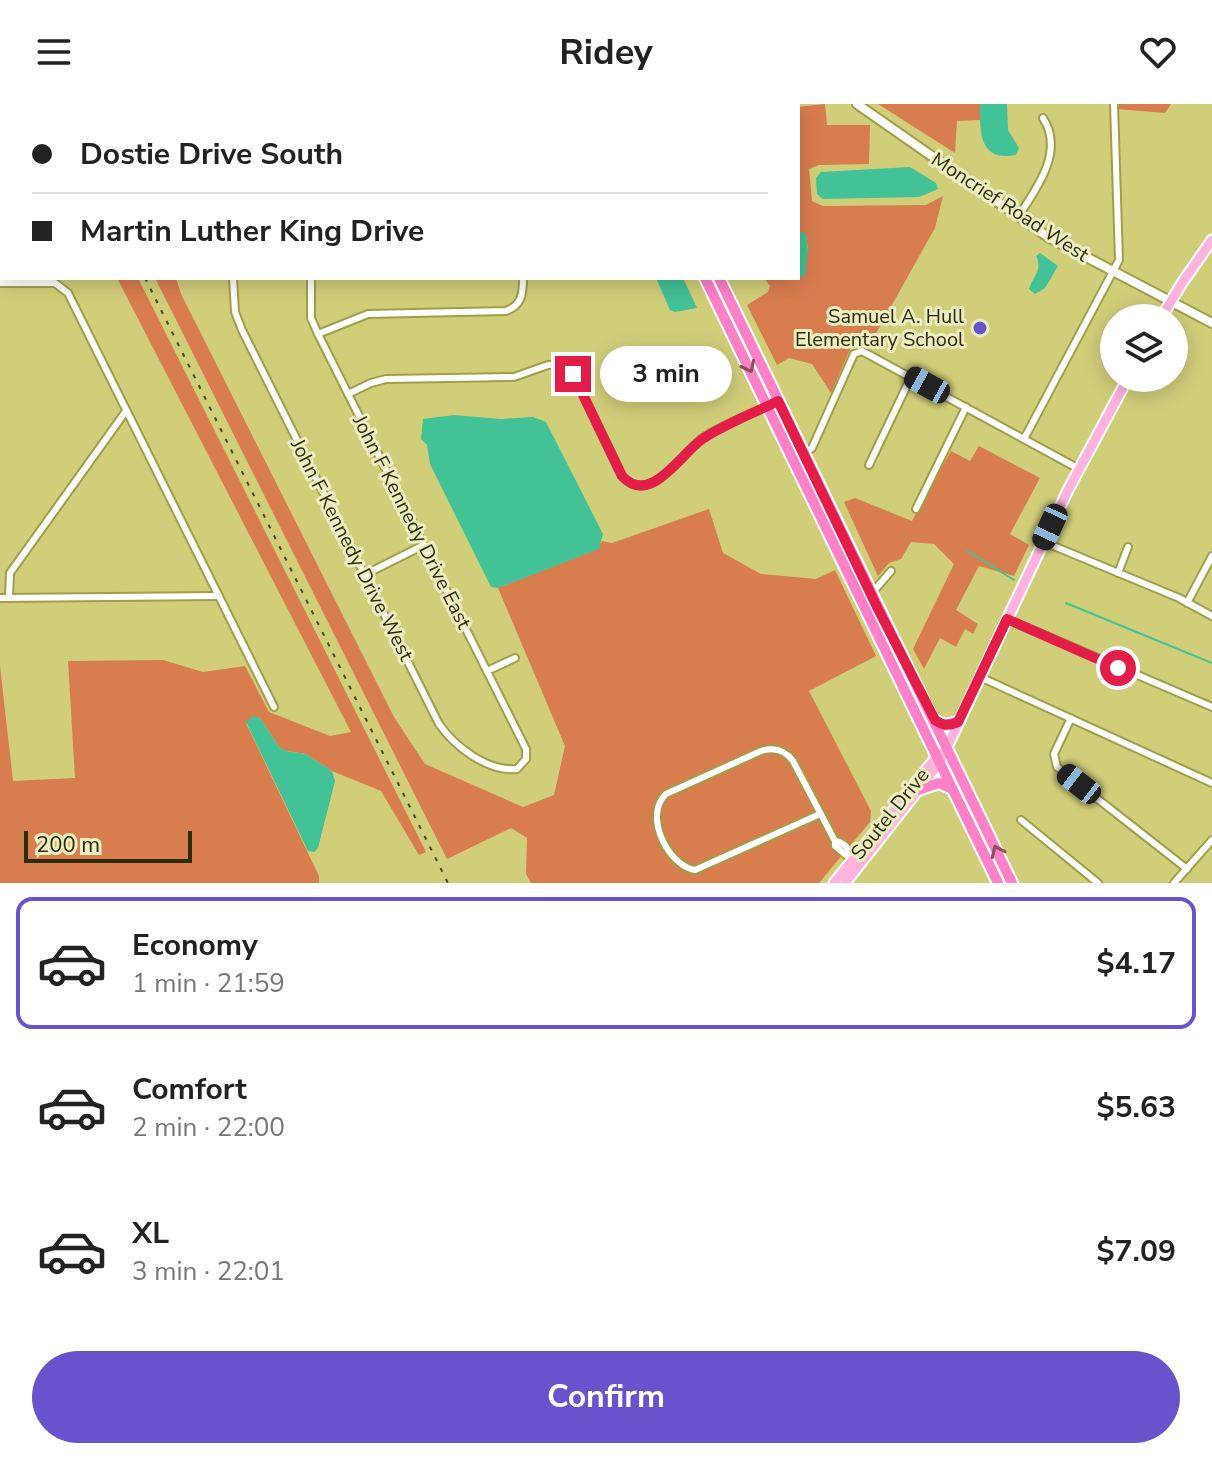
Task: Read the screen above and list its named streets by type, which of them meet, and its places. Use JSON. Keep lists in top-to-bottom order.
{
  "streets": {
    "main road": ["Moncrief Road West", "Soutel Drive"],
    "street": ["John F Kennedy Drive East", "John F Kennedy Drive West"]
  },
  "crossings": [
    ["John F Kennedy Drive East", "John F Kennedy Drive West"]
  ],
  "places": ["Samuel A. Hull Elementary School"],
  "scale_bar": "200 m",
  "page": {
    "header": "Ridey",
    "banner": ["Dostie Drive South", "Martin Luther King Drive"],
    "bubble": "3 min",
    "scale": "200 m",
    "list": [
      {
        "name": "Economy",
        "note": "1 min · 21:59",
        "value": "$4.17"
      },
      {
        "name": "Comfort",
        "note": "2 min · 22:00",
        "value": "$5.63"
      },
      {
        "name": "XL",
        "note": "3 min · 22:01",
        "value": "$7.09"
      }
    ],
    "buttons": "Confirm"
  }
}
